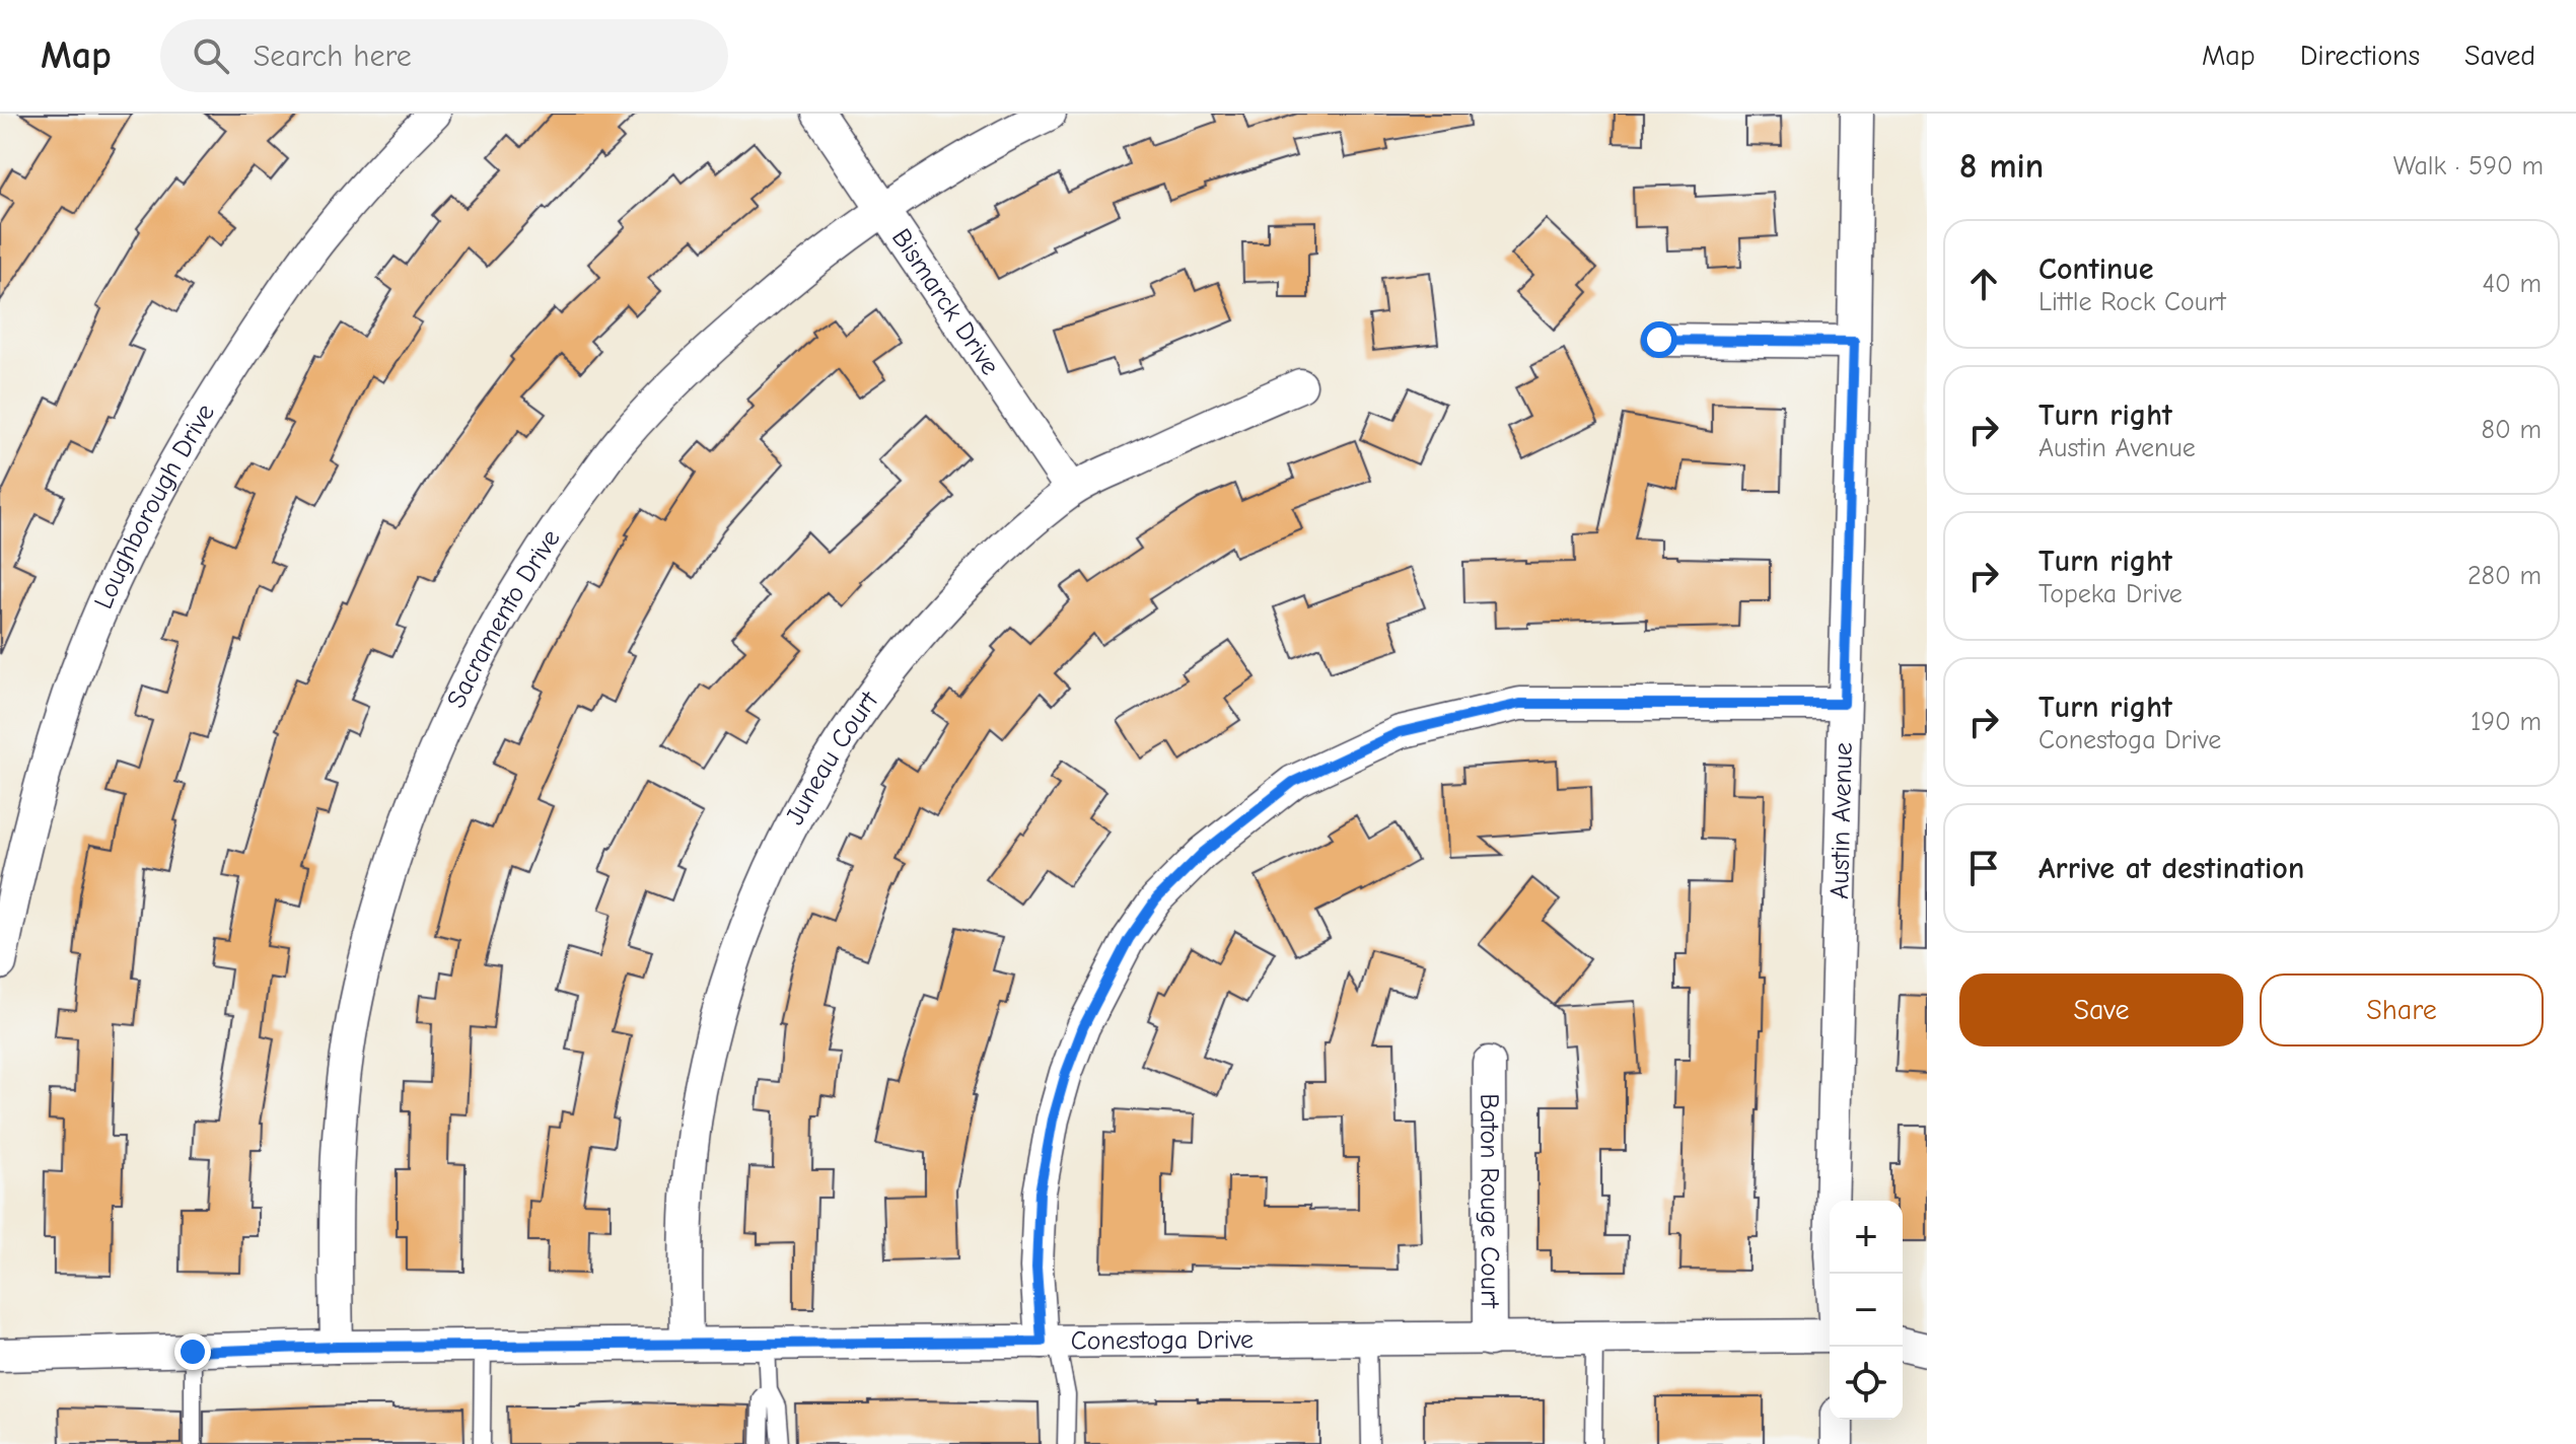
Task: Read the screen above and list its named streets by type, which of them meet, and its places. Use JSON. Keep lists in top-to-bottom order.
{
  "streets": {
    "street": [
      "Bismarck Drive",
      "Loughborough Drive",
      "Sacramento Drive",
      "Juneau Court",
      "Austin Avenue",
      "Baton Rouge Court",
      "Conestoga Drive"
    ]
  },
  "crossings": [
    ["Bismarck Drive", "Sacramento Drive"],
    ["Bismarck Drive", "Juneau Court"],
    ["Sacramento Drive", "Conestoga Drive"],
    ["Juneau Court", "Conestoga Drive"],
    ["Baton Rouge Court", "Conestoga Drive"]
  ],
  "page": {
    "header": "Map",
    "search": "Search here",
    "nav": ["Map", "Directions", "Saved"],
    "heading": ["8 min", "Walk · 590 m"],
    "list": [
      ["Continue", "Little Rock Court", "40 m"],
      ["Turn right", "Austin Avenue", "80 m"],
      ["Turn right", "Topeka Drive", "280 m"],
      ["Turn right", "Conestoga Drive", "190 m"],
      "Arrive at destination"
    ],
    "buttons": ["Save", "Share"],
    "map_buttons": ["+", "−"]
  }
}
